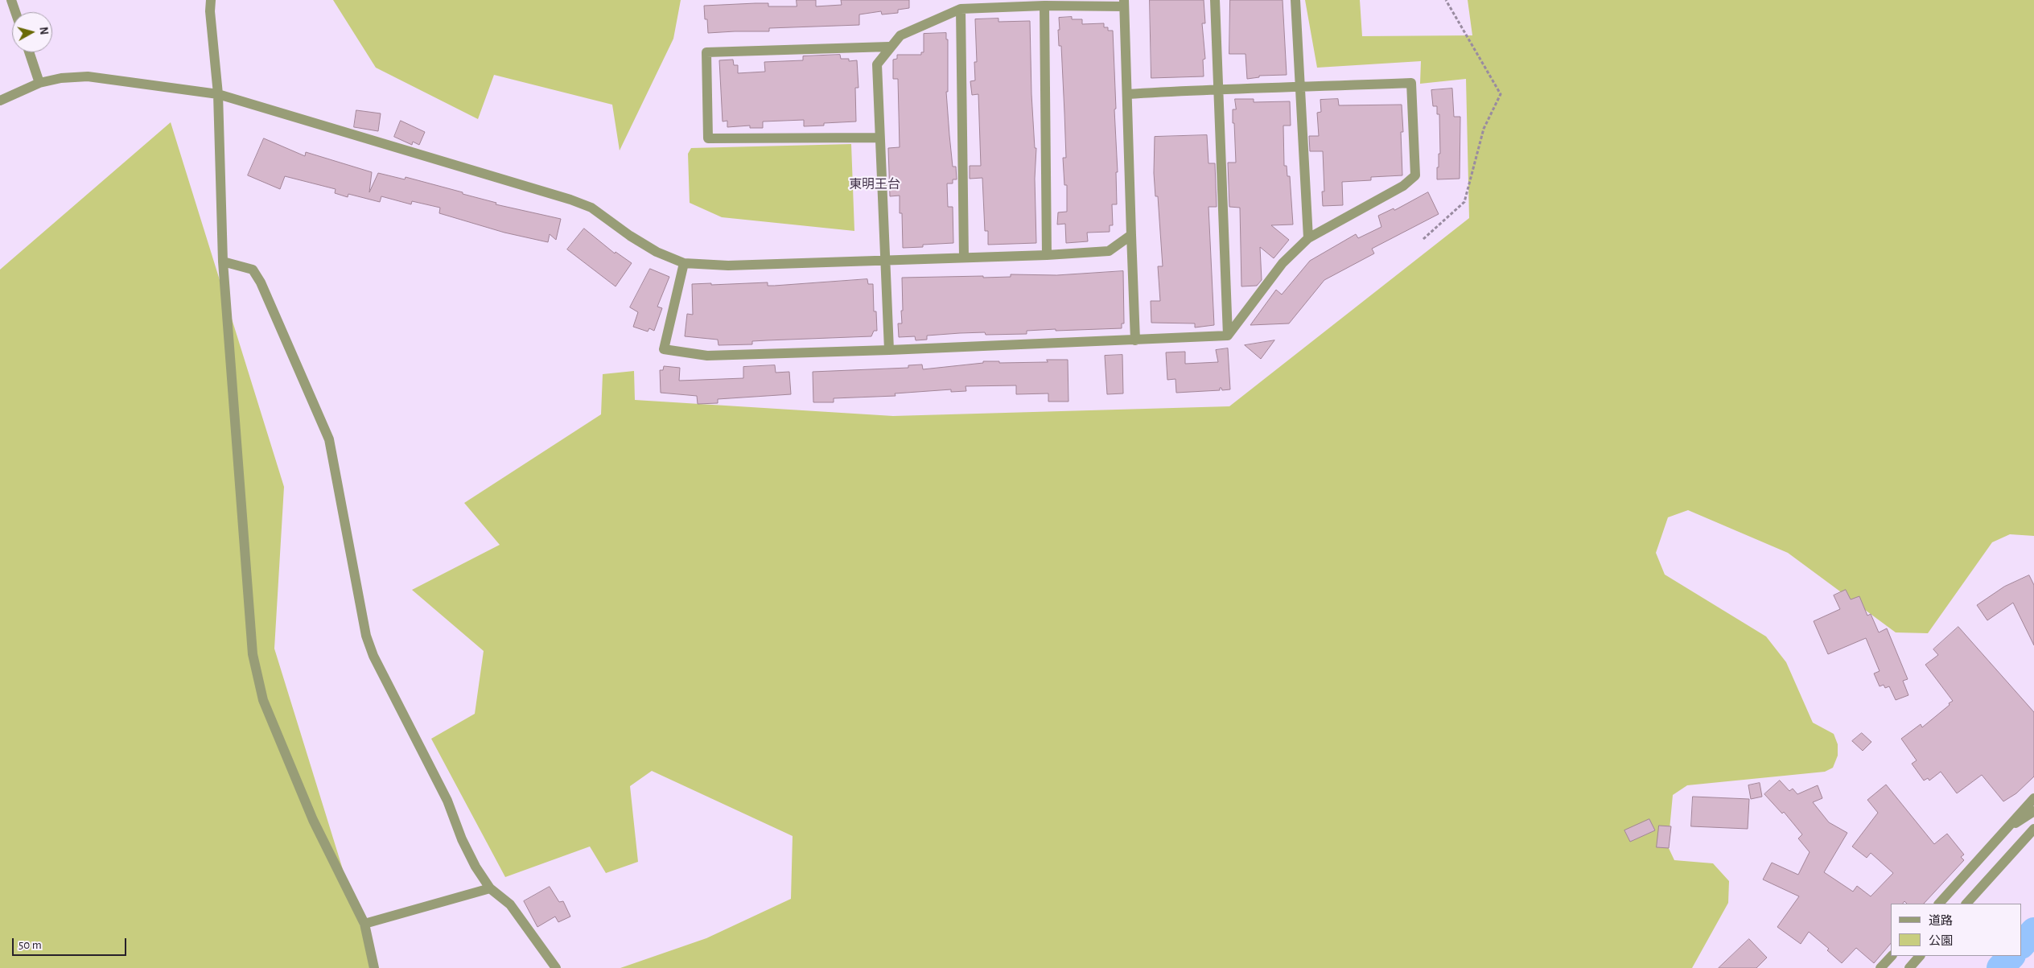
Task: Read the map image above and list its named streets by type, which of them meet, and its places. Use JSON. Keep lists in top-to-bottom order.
{
  "districts": ["東明王台"],
  "legend": ["道路", "公園"],
  "scale_bar": "50 m",
  "north": "right"
}
